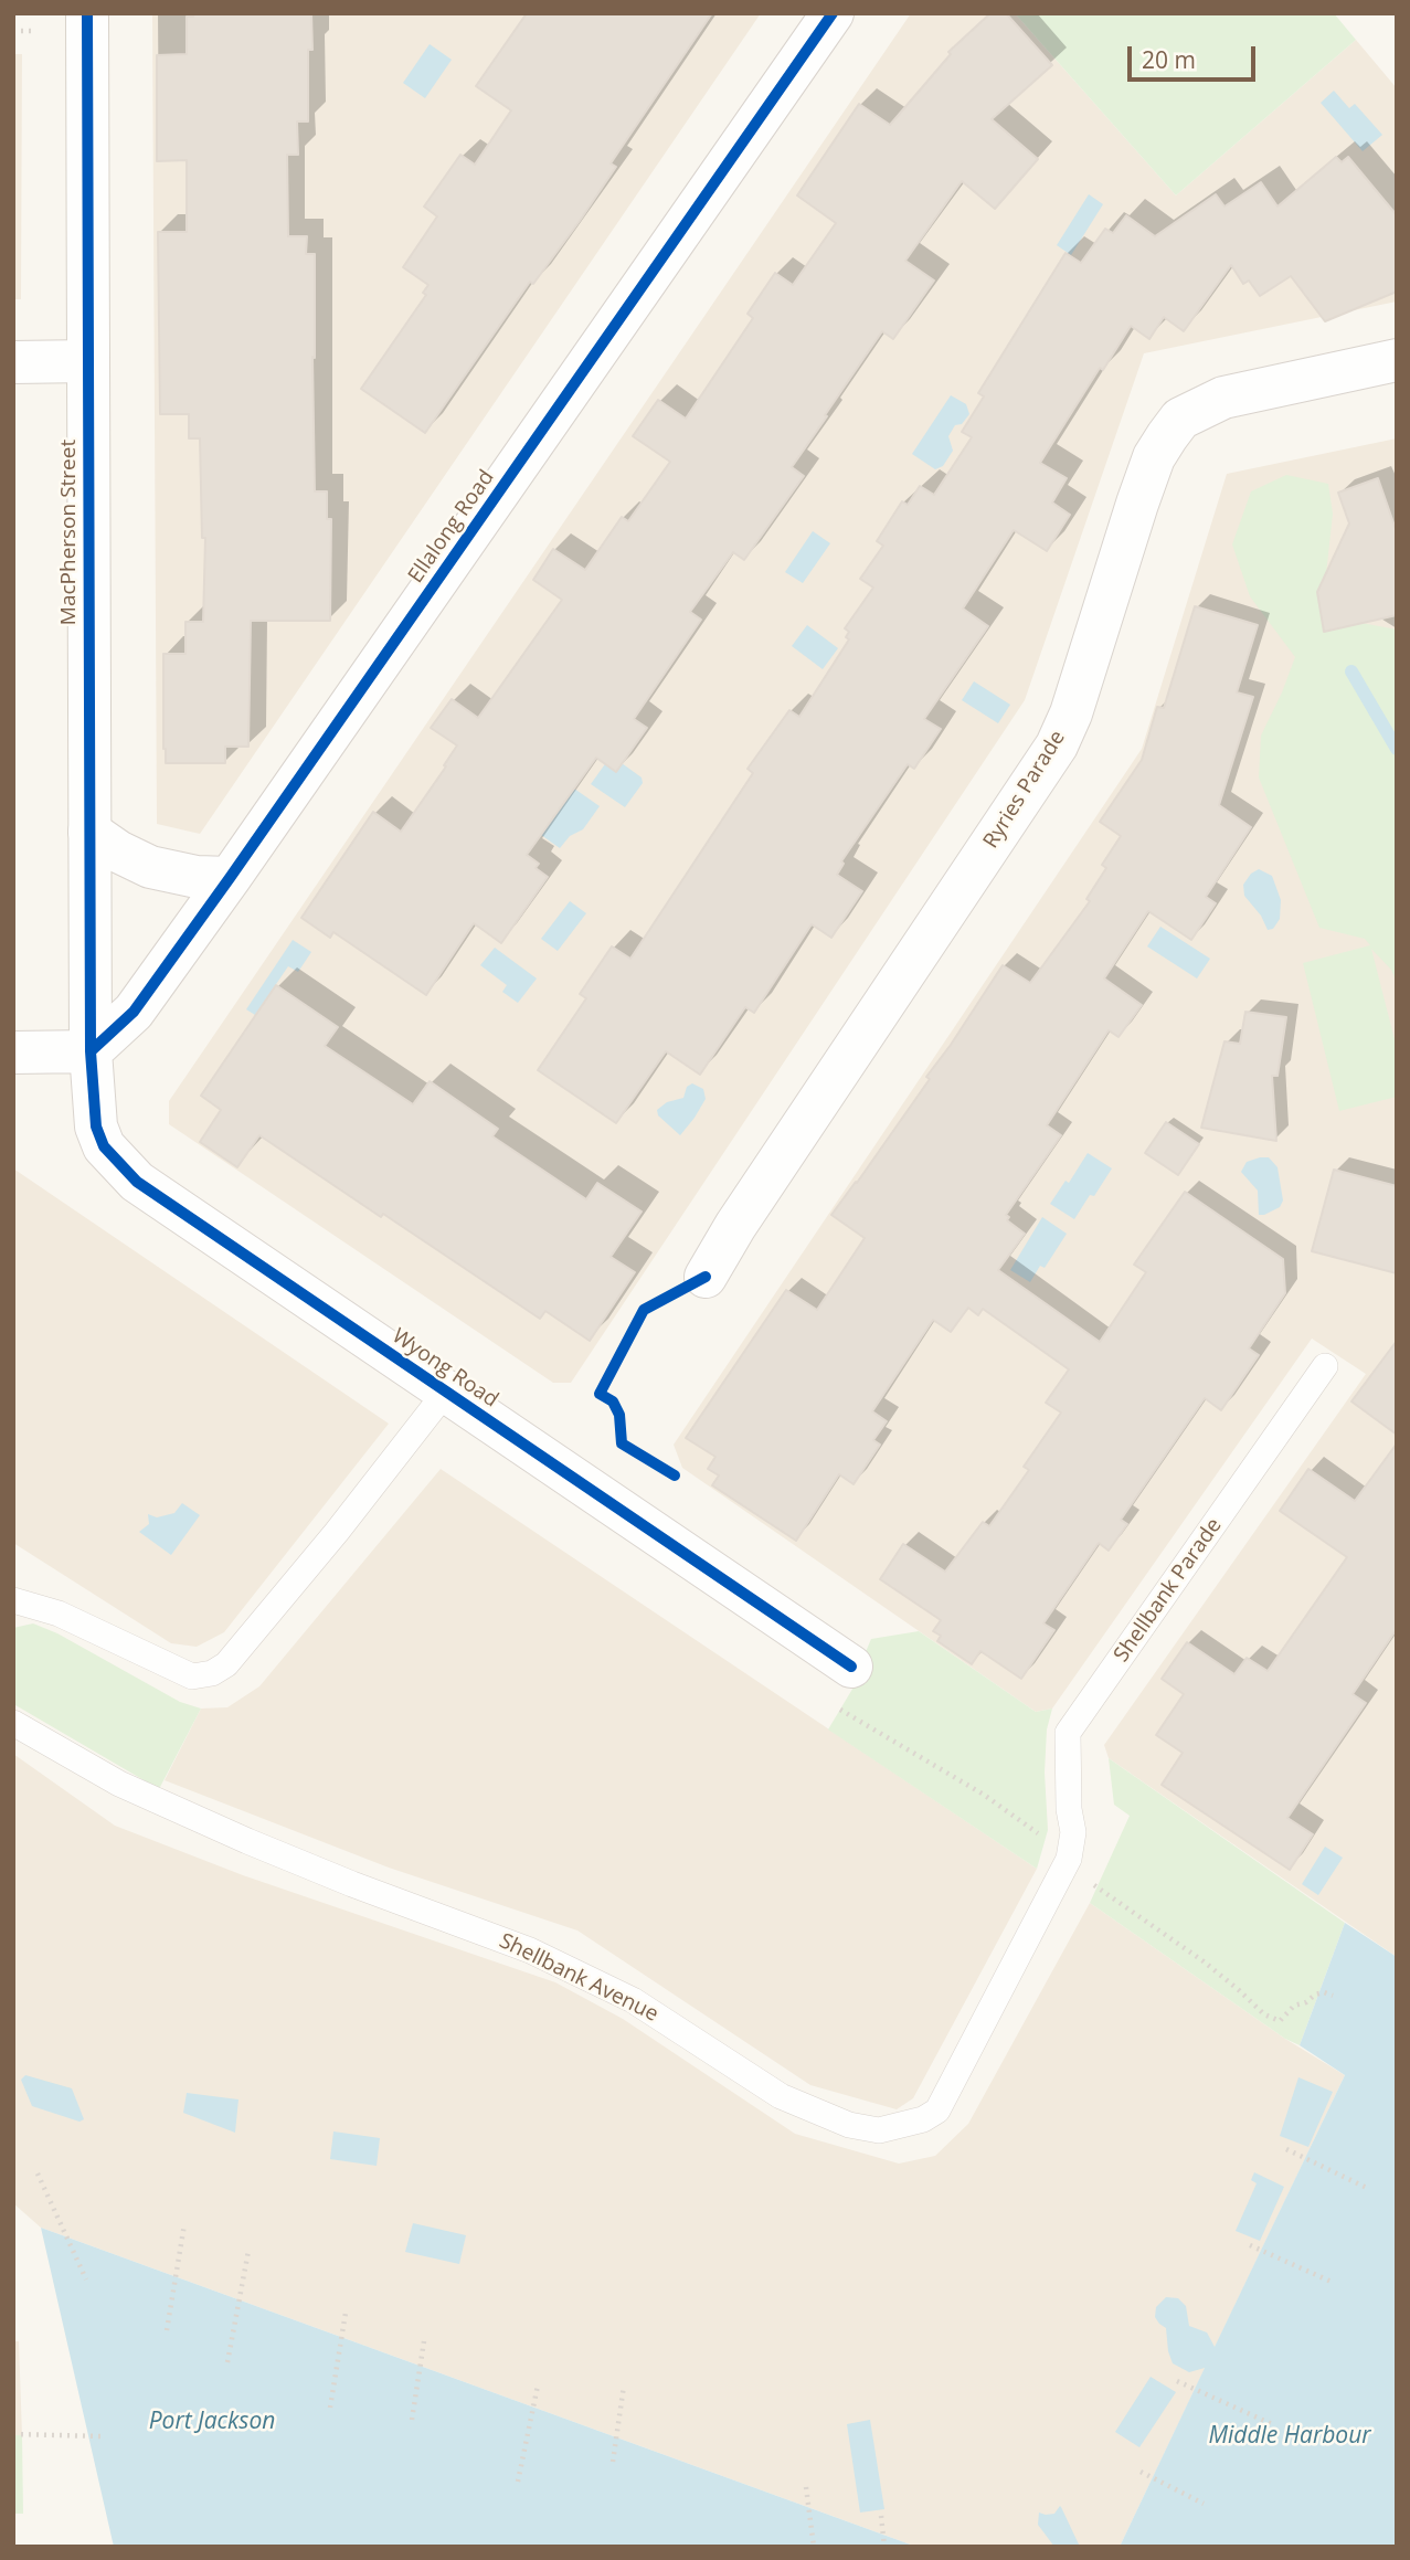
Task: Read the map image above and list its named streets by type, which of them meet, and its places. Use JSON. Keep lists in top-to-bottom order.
{
  "streets": {
    "street": [
      "Ellalong Road",
      "MacPherson Street",
      "Ryries Parade",
      "Wyong Road"
    ],
    "lane": ["Shellbank Parade", "Shellbank Avenue"]
  },
  "crossings": [
    ["Ellalong Road", "MacPherson Street"],
    ["Ellalong Road", "Wyong Road"],
    ["MacPherson Street", "Wyong Road"],
    ["Shellbank Parade", "Shellbank Avenue"]
  ],
  "water": ["Port Jackson", "Middle Harbour"],
  "scale_bar": "20 m"
}
